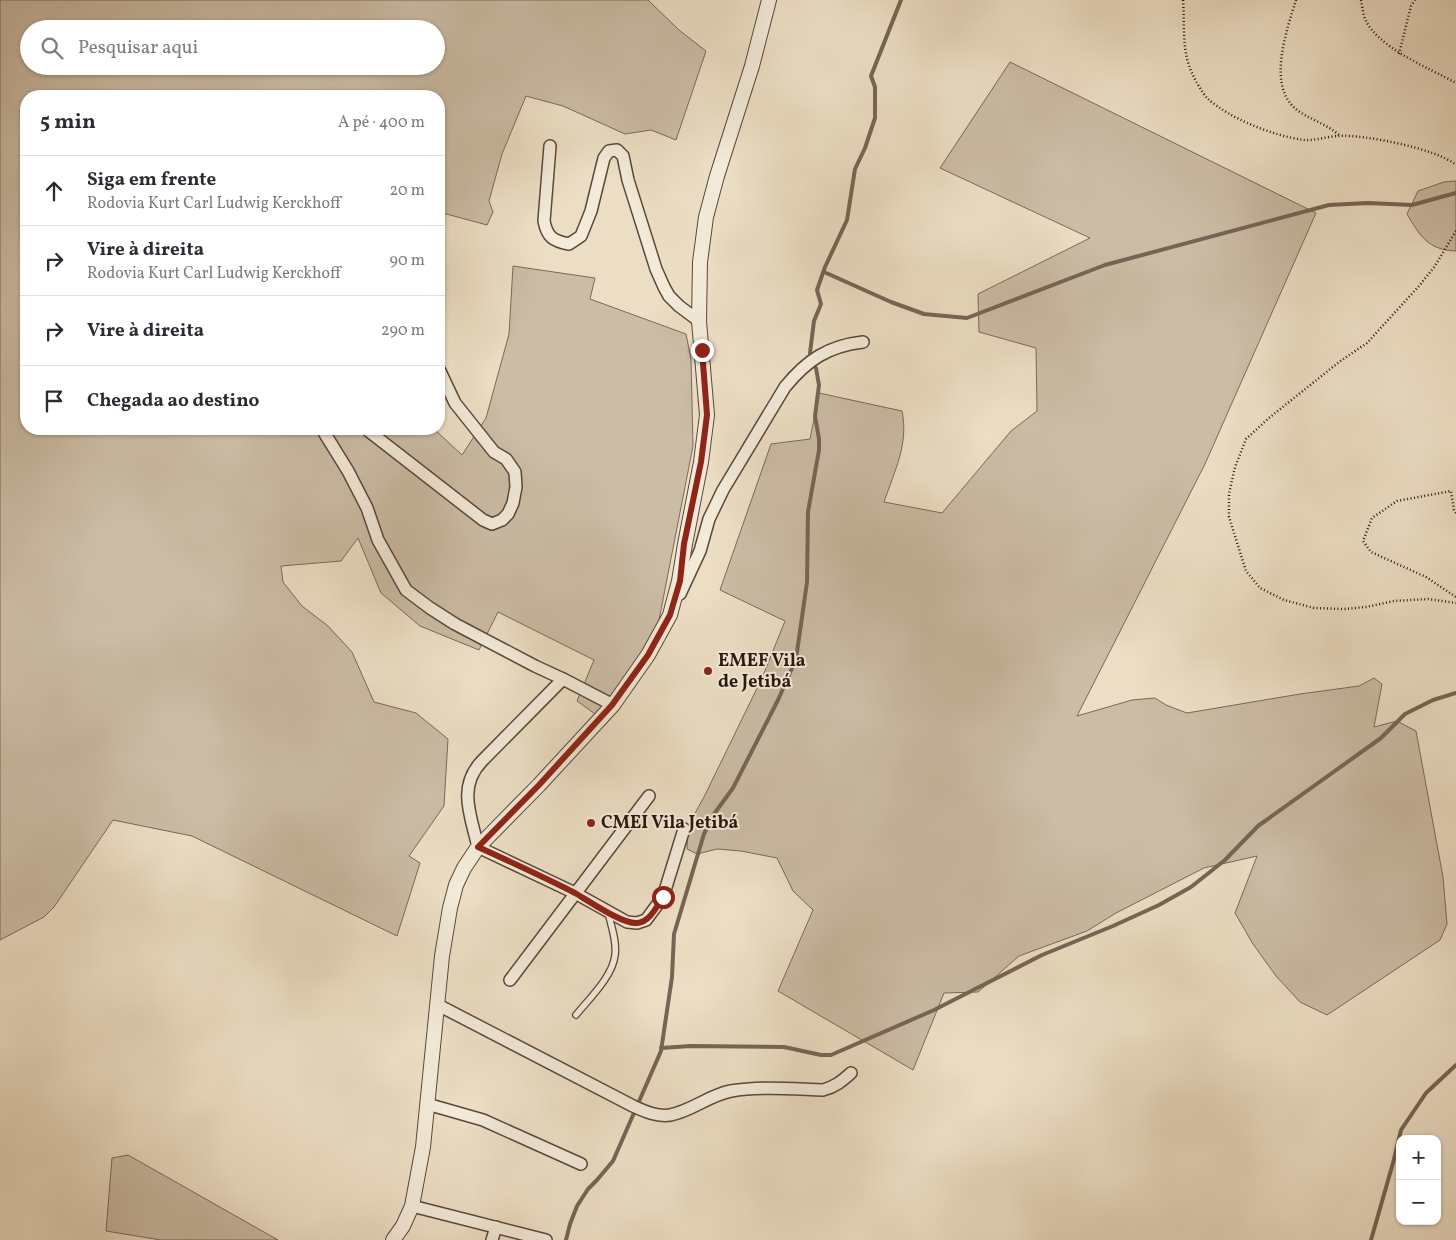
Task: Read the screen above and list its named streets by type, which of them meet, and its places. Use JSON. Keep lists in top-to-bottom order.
{
  "places": ["EMEF Vila de Jetibá", "CMEI Vila Jetibá"],
  "page": {
    "search": "Pesquisar aqui",
    "heading": ["5 min", "A pé · 400 m"],
    "list": [
      ["Siga em frente", "Rodovia Kurt Carl Ludwig Kerckhoff", "20 m"],
      ["Vire à direita", "Rodovia Kurt Carl Ludwig Kerckhoff", "90 m"],
      ["Vire à direita", "290 m"],
      "Chegada ao destino"
    ],
    "map_buttons": ["+", "−"]
  }
}
